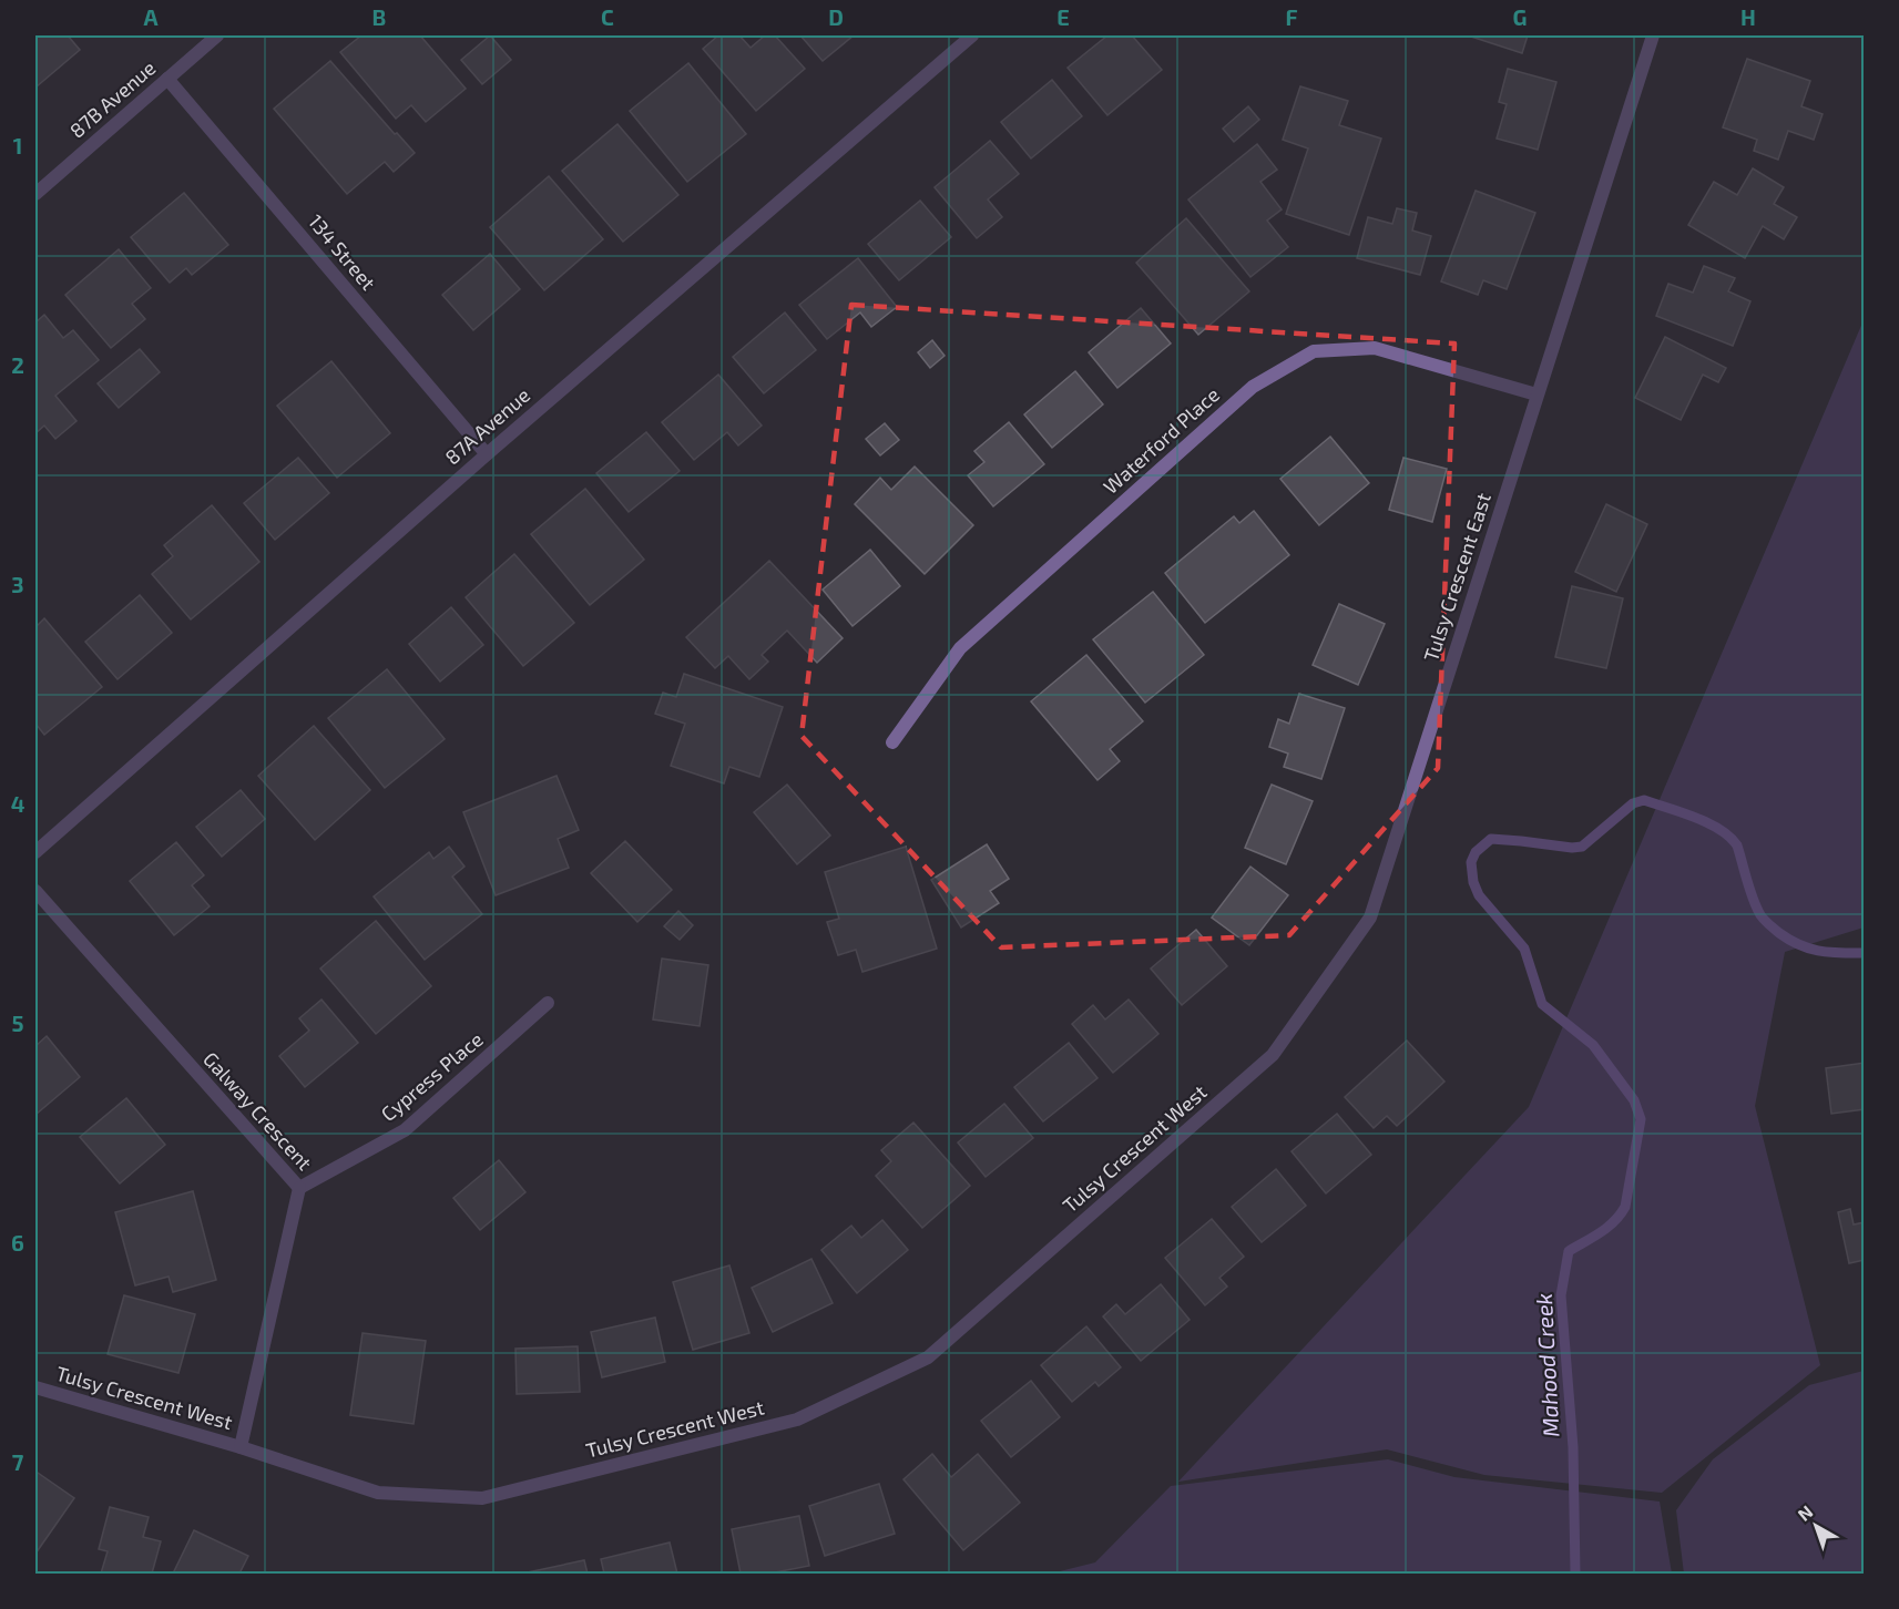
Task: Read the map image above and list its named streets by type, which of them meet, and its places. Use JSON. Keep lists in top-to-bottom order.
{
  "streets": {
    "street": [
      "87B Avenue",
      "134 Street",
      "87A Avenue",
      "Waterford Place",
      "Tulsy Crescent East",
      "Cypress Place",
      "Galway Crescent",
      "Tulsy Crescent West"
    ]
  },
  "crossings": [
    ["87B Avenue", "134 Street"],
    ["134 Street", "87A Avenue"],
    ["Waterford Place", "Tulsy Crescent East"],
    ["Tulsy Crescent East", "Tulsy Crescent West"],
    ["Cypress Place", "Galway Crescent"],
    ["Galway Crescent", "Tulsy Crescent West"]
  ],
  "water": ["Mahood Creek"],
  "north": "top left",
  "grid": {
    "columns": [
      "A",
      "B",
      "C",
      "D",
      "E",
      "F",
      "G",
      "H"
    ],
    "rows": [
      "1",
      "2",
      "3",
      "4",
      "5",
      "6",
      "7"
    ]
  }
}
